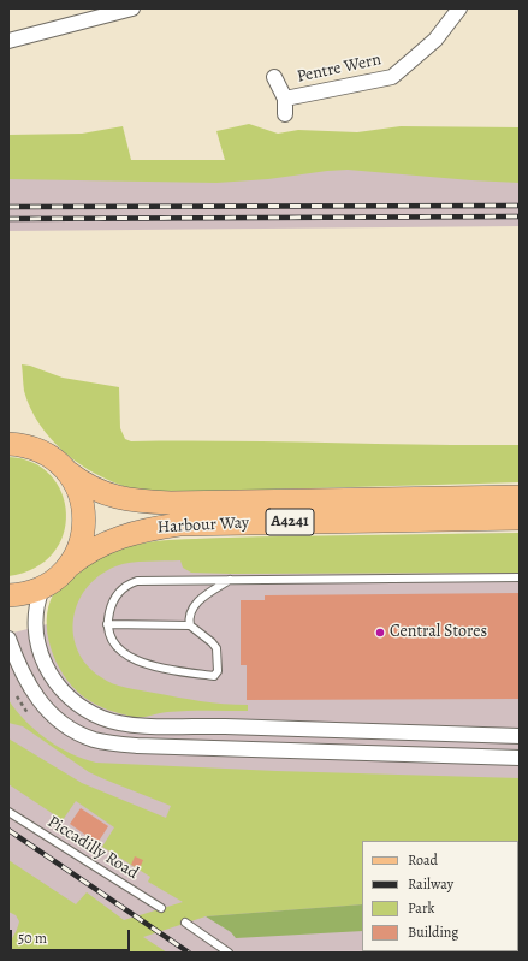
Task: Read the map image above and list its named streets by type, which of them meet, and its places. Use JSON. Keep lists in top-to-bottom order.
{
  "streets": {
    "main road": ["A4241", "Harbour Way"],
    "street": ["Pentre Wern"],
    "lane": ["Piccadilly Road"]
  },
  "crossings": [
    ["A4241", "Harbour Way"]
  ],
  "places": ["Central Stores"],
  "legend": [
    "Road",
    "Railway",
    "Park",
    "Building"
  ],
  "scale_bar": "50 m"
}
